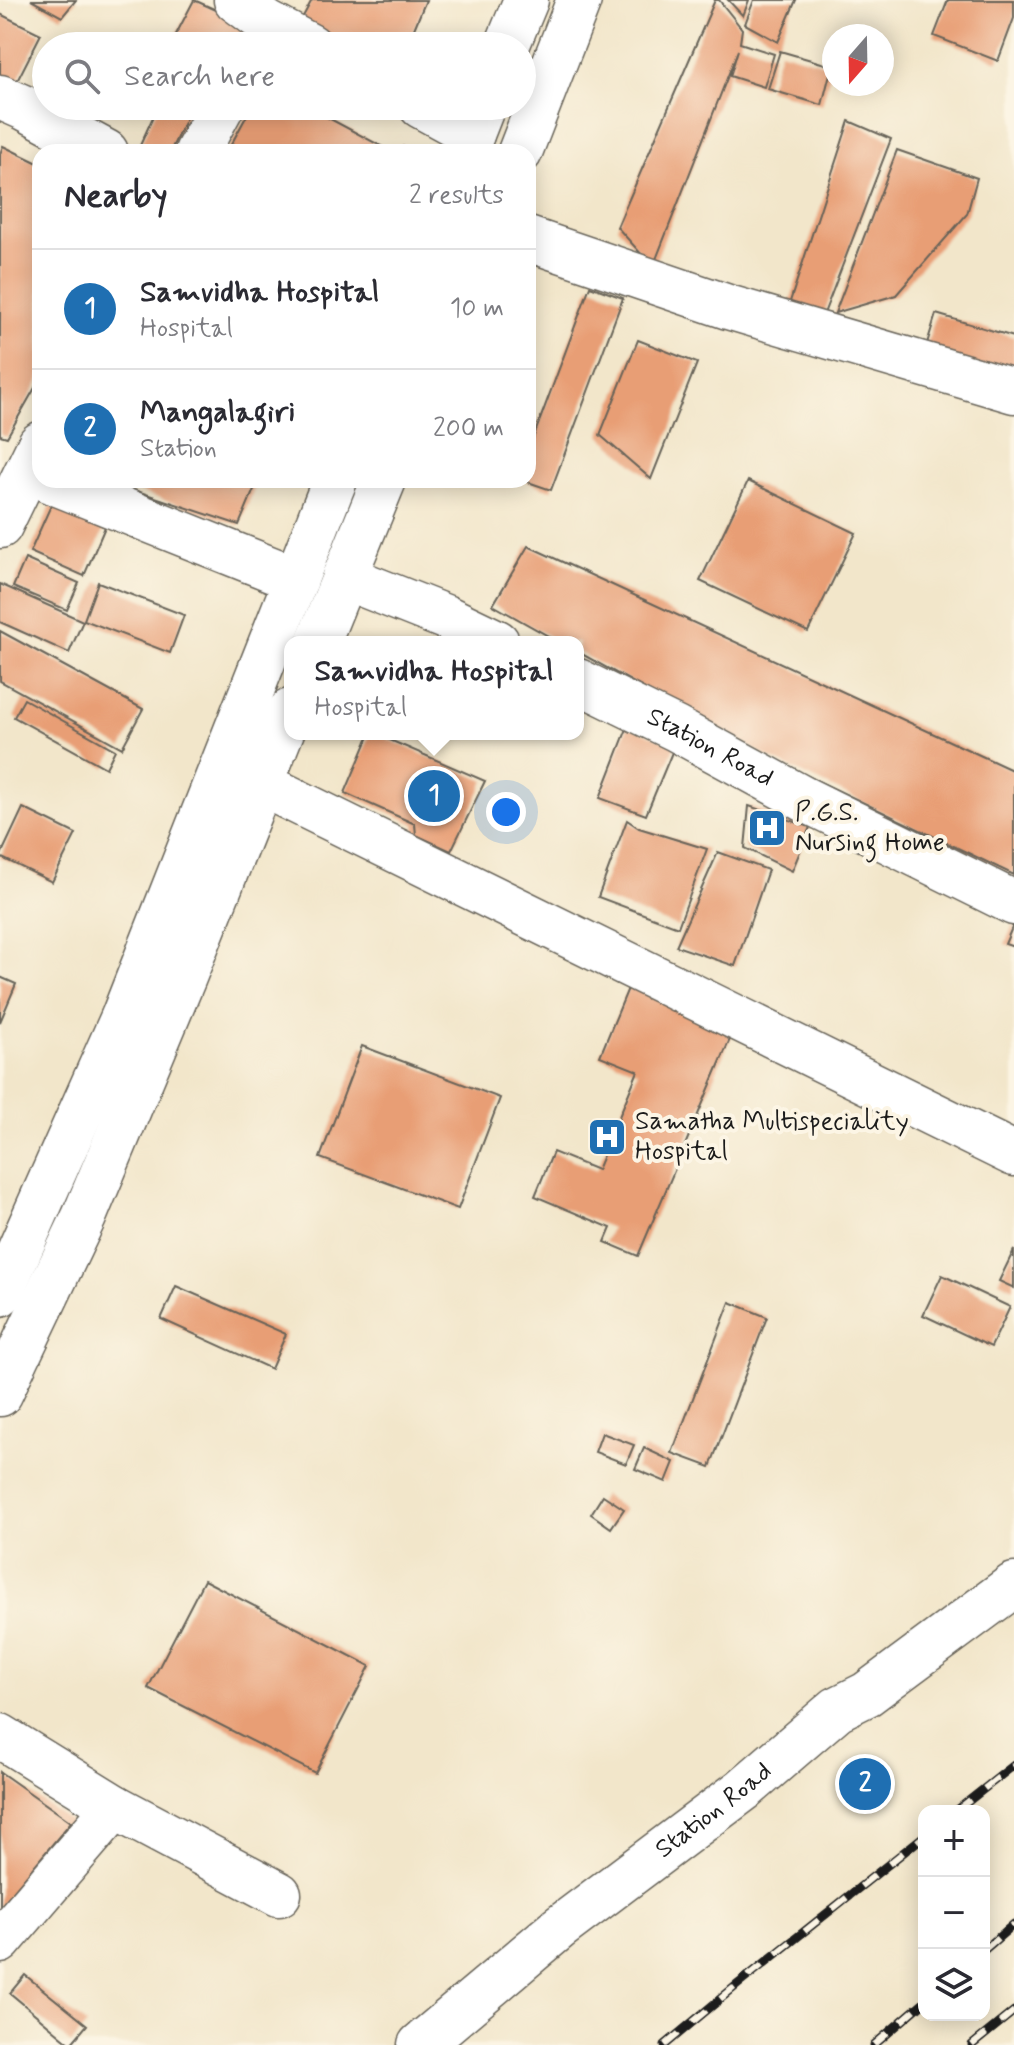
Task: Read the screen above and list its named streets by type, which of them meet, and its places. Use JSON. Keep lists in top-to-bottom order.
{
  "streets": {
    "street": ["Station Road"]
  },
  "places": {
    "hospital": ["P.G.S. Nursing Home", "Samatha Multispeciality Hospital"]
  },
  "north": "bottom",
  "page": {
    "search": "Search here",
    "heading": ["Nearby", "2 results"],
    "list": [
      {
        "mark": "1",
        "name": "Samvidha Hospital",
        "note": "Hospital",
        "value": "10 m"
      },
      {
        "mark": "2",
        "name": "Mangalagiri",
        "note": "Station",
        "value": "200 m"
      }
    ],
    "popup": ["Samvidha Hospital", "Hospital"],
    "pins": ["1", "2"],
    "map_buttons": ["+", "−"]
  }
}
